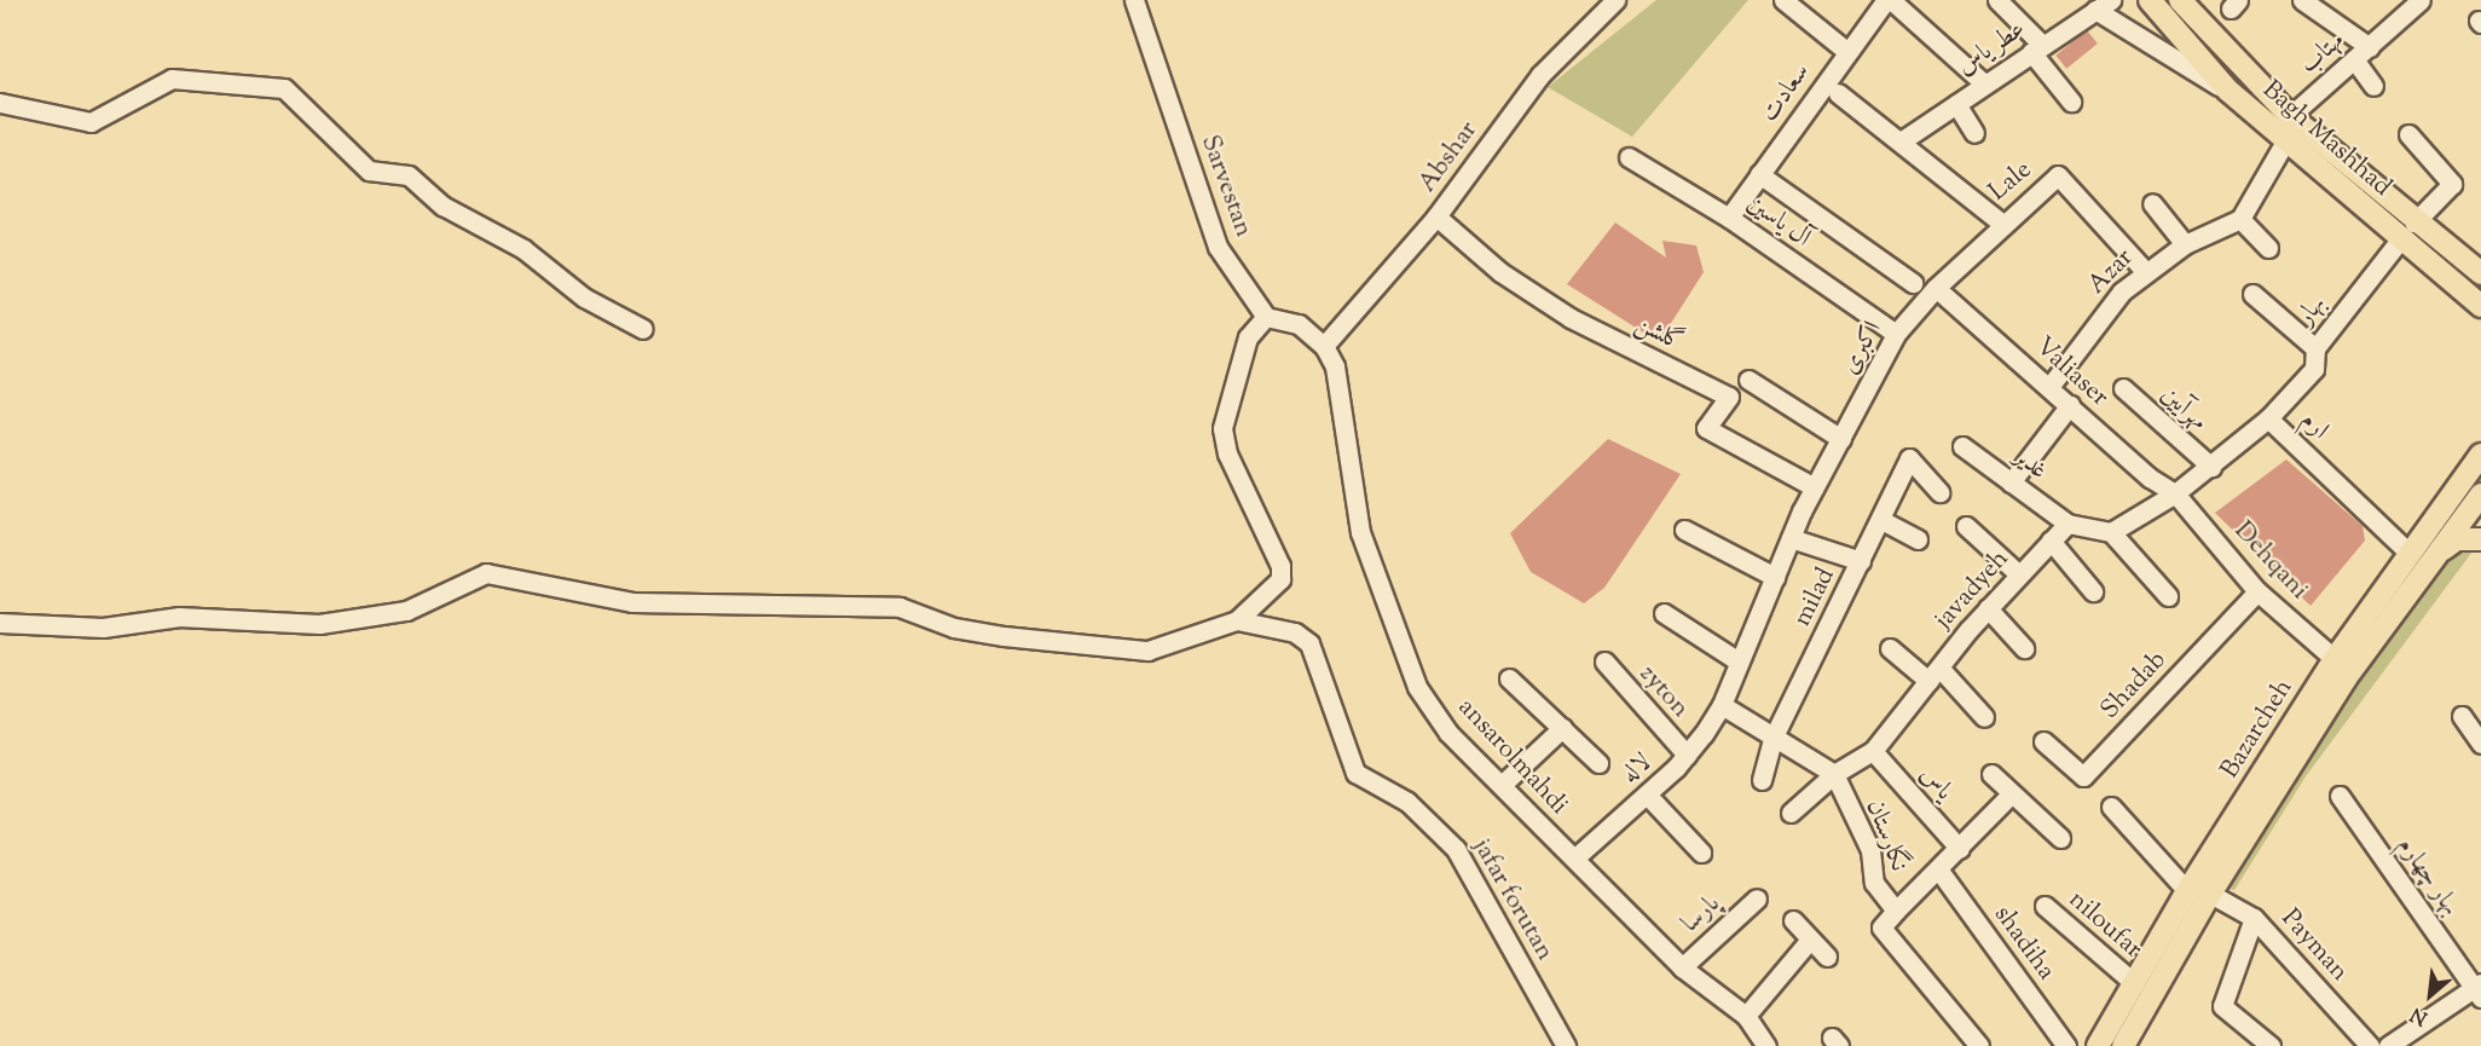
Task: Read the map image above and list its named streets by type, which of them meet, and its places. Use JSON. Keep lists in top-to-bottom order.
{
  "streets": {
    "main road": ["Bagh Mashhad", "Bazarcheh"],
    "street": [
      "عطر یاس",
      "مهتاب",
      "سعادت",
      "Abshar",
      "Lale",
      "Sarvestan",
      "آل یاسین",
      "Azar",
      "بهار",
      "گلشن",
      "اکبری",
      "Valiaser",
      "مهرآیین",
      "ارم",
      "غدیر",
      "Dehqani",
      "javadyeh",
      "milad",
      "Shadab",
      "zyton",
      "ansarolmahdi",
      "لاله",
      "یاس",
      "نگارستان",
      "بهار چهارم",
      "jafar forutan",
      "پارسا",
      "niloufar",
      "shadiha",
      "Payman"
    ]
  },
  "crossings": [
    ["مهتاب", "Bagh Mashhad"],
    ["سعادت", "آل یاسین"],
    ["Bagh Mashhad", "بهار"],
    ["Abshar", "گلشن"],
    ["Abshar", "ansarolmahdi"],
    ["Lale", "Azar"],
    ["Lale", "اکبری"],
    ["Lale", "Valiaser"],
    ["آل یاسین", "اکبری"],
    ["Azar", "Valiaser"],
    ["اکبری", "Valiaser"],
    ["Valiaser", "ارم"],
    ["Valiaser", "Dehqani"],
    ["مهرآیین", "ارم"],
    ["ارم", "Dehqani"],
    ["ارم", "Bazarcheh"],
    ["غدیر", "javadyeh"],
    ["Dehqani", "Shadab"],
    ["Dehqani", "Bazarcheh"],
    ["javadyeh", "یاس"],
    ["javadyeh", "نگارستان"],
    ["zyton", "لاله"],
    ["Bazarcheh", "niloufar"],
    ["Bazarcheh", "Payman"],
    ["ansarolmahdi", "لاله"],
    ["ansarolmahdi", "پارسا"]
  ],
  "north": "bottom left"
}
